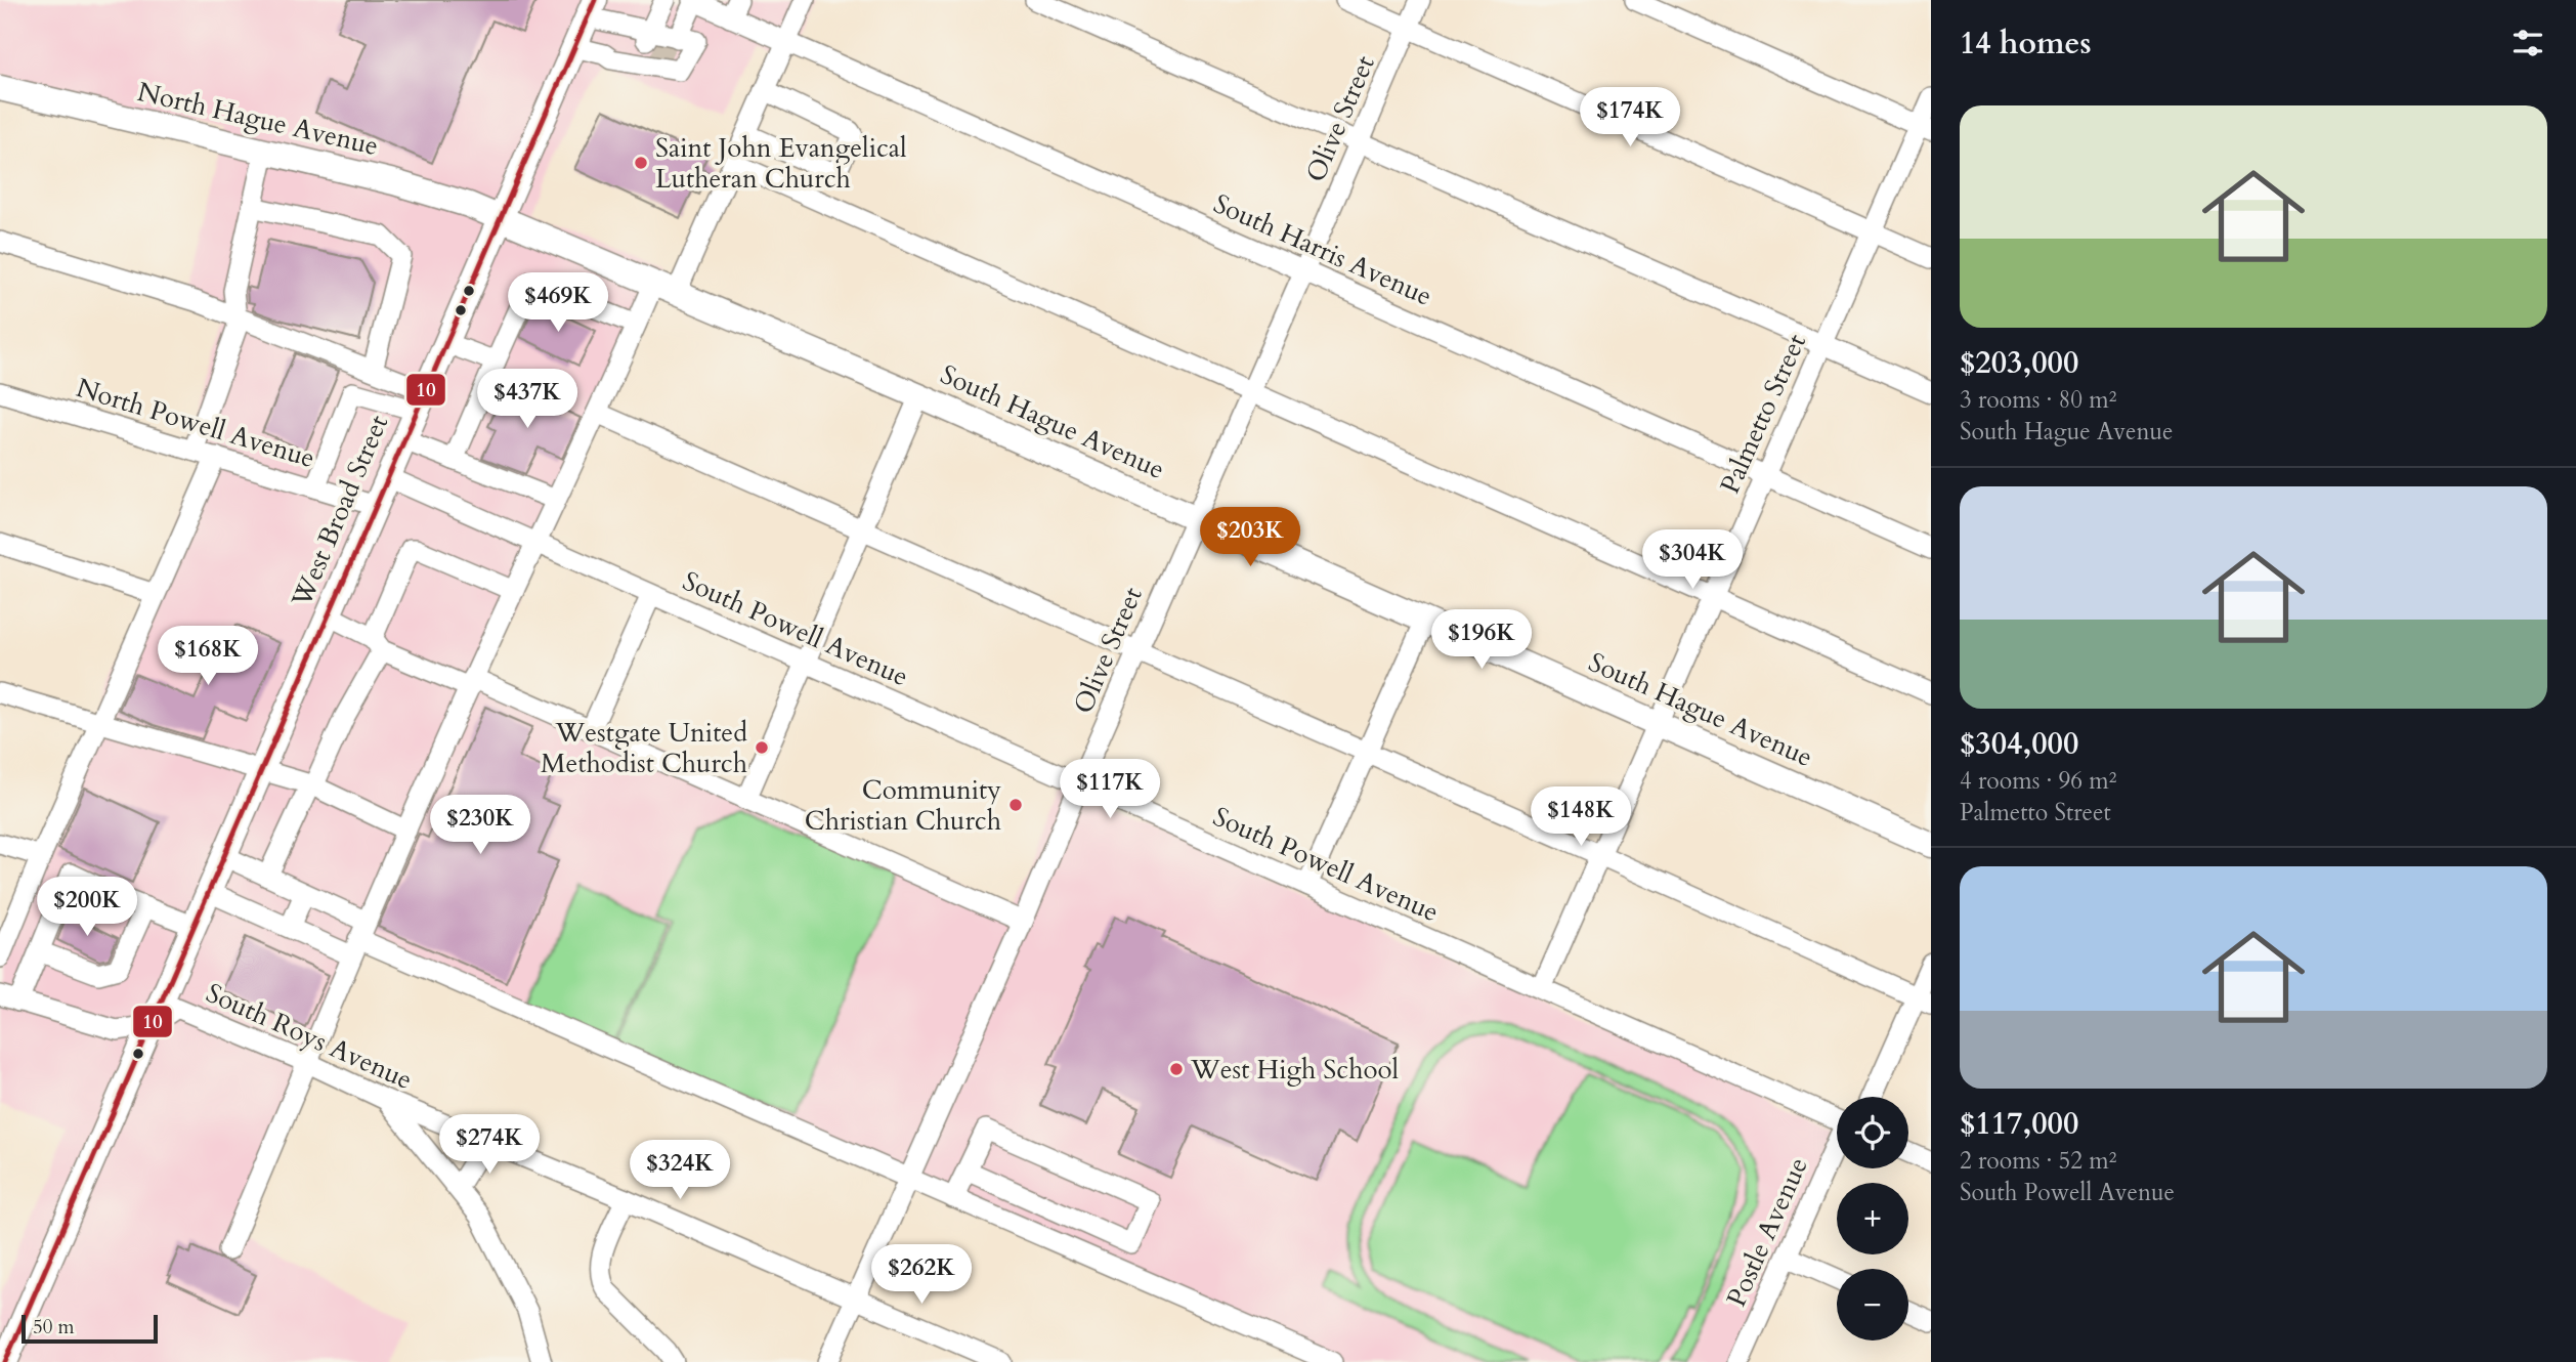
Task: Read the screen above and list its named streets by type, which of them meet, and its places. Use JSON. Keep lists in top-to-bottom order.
{
  "streets": {
    "main road": ["North Hague Avenue", "South Hague Avenue", "West Broad Street"],
    "street": [
      "Olive Street",
      "South Harris Avenue",
      "Palmetto Street",
      "North Powell Avenue",
      "South Powell Avenue",
      "South Roys Avenue",
      "Postle Avenue"
    ]
  },
  "crossings": [
    ["North Hague Avenue", "South Hague Avenue"],
    ["North Hague Avenue", "West Broad Street"],
    ["Olive Street", "South Harris Avenue"],
    ["Olive Street", "South Hague Avenue"],
    ["Olive Street", "South Powell Avenue"],
    ["Olive Street", "South Roys Avenue"],
    ["South Harris Avenue", "Palmetto Street"],
    ["Palmetto Street", "South Hague Avenue"],
    ["Palmetto Street", "South Powell Avenue"],
    ["South Hague Avenue", "West Broad Street"],
    ["North Powell Avenue", "West Broad Street"],
    ["West Broad Street", "South Powell Avenue"],
    ["West Broad Street", "South Roys Avenue"]
  ],
  "places": [
    "Saint John Evangelical Lutheran Church",
    "Westgate United Methodist Church",
    "Community Christian Church",
    "West High School"
  ],
  "lines": ["transit line 10"],
  "scale_bar": "50 m",
  "page": {
    "heading": "14 homes",
    "list": [
      {
        "name": "$203,000",
        "note": "3 rooms · 80 m² · South Hague Avenue"
      },
      {
        "name": "$304,000",
        "note": "4 rooms · 96 m² · Palmetto Street"
      },
      {
        "name": "$117,000",
        "note": "2 rooms · 52 m² · South Powell Avenue"
      }
    ],
    "price": [
      "$174K",
      "$469K",
      "$437K",
      "$203K",
      "$304K",
      "$196K",
      "$168K",
      "$117K",
      "$148K",
      "$230K",
      "$200K",
      "$274K",
      "$324K",
      "$262K"
    ],
    "map_buttons": ["+", "−"],
    "scale": "50 m"
  }
}
